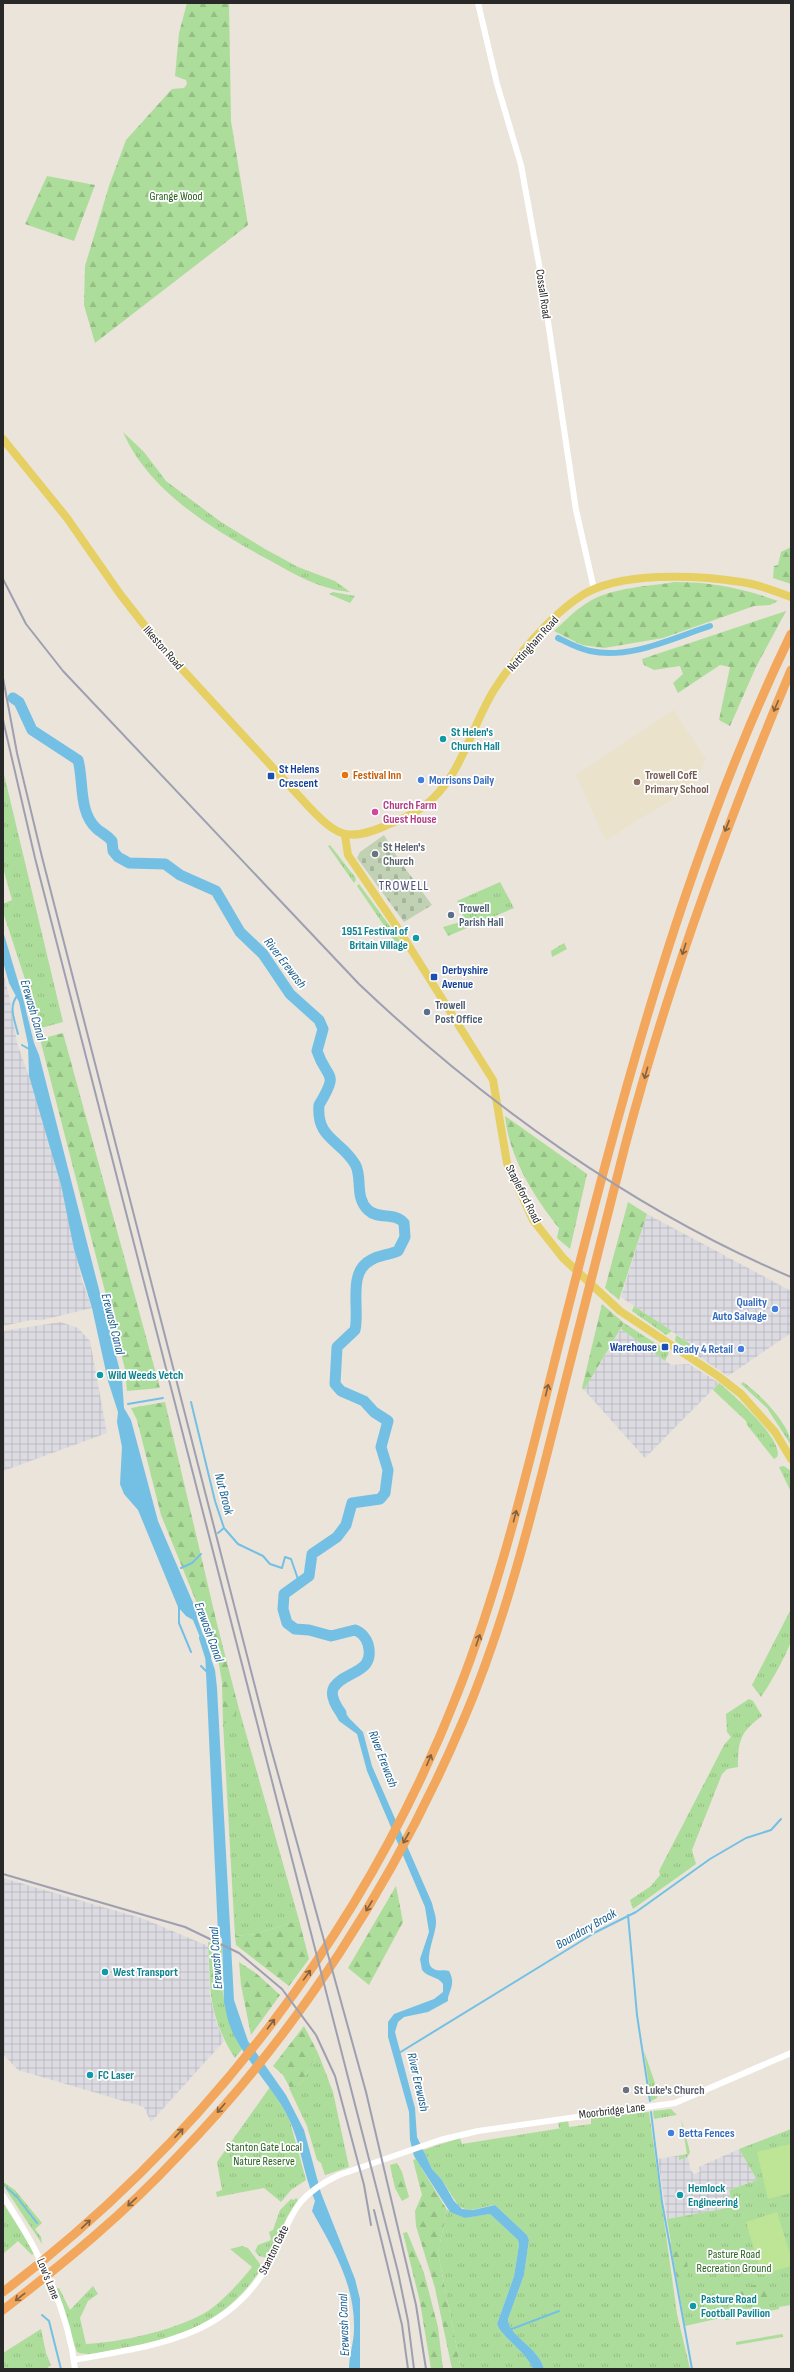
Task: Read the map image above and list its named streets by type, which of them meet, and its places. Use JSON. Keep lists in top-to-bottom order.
{
  "streets": {
    "main road": ["Nottingham Road", "Ilkeston Road", "Stapleford Road"],
    "street": [
      "Cossall Road",
      "Moorbridge Lane",
      "Stanton Gate",
      "Low's Lane"
    ]
  },
  "crossings": [
    ["Cossall Road", "Nottingham Road"],
    ["Nottingham Road", "Ilkeston Road"],
    ["Nottingham Road", "Stapleford Road"],
    ["Ilkeston Road", "Stapleford Road"],
    ["Moorbridge Lane", "Stanton Gate"],
    ["Stanton Gate", "Low's Lane"]
  ],
  "districts": ["TROWELL"],
  "water": [
    "River Erewash",
    "Erewash Canal",
    "Nut Brook",
    "Boundary Brook"
  ],
  "parks": ["Grange Wood", "Stanton Gate Local Nature Reserve", "Pasture Road Recreation Ground"],
  "places": {
    "other": [
      "St Helen's Church Hall",
      "Festival Inn",
      "Morrisons Daily",
      "Trowell CofE Primary School",
      "Church Farm Guest House",
      "St Helen's Church",
      "Trowell Parish Hall",
      "1951 Festival of Britain Village",
      "Trowell Post Office",
      "Quality Auto Salvage",
      "Ready 4 Retail",
      "Wild Weeds Vetch",
      "West Transport",
      "FC Laser",
      "St Luke's Church",
      "Betta Fences",
      "Hemlock Engineering",
      "Pasture Road Football Pavilion"
    ],
    "transit": ["St Helens Crescent", "Derbyshire Avenue", "Warehouse"]
  }
}
